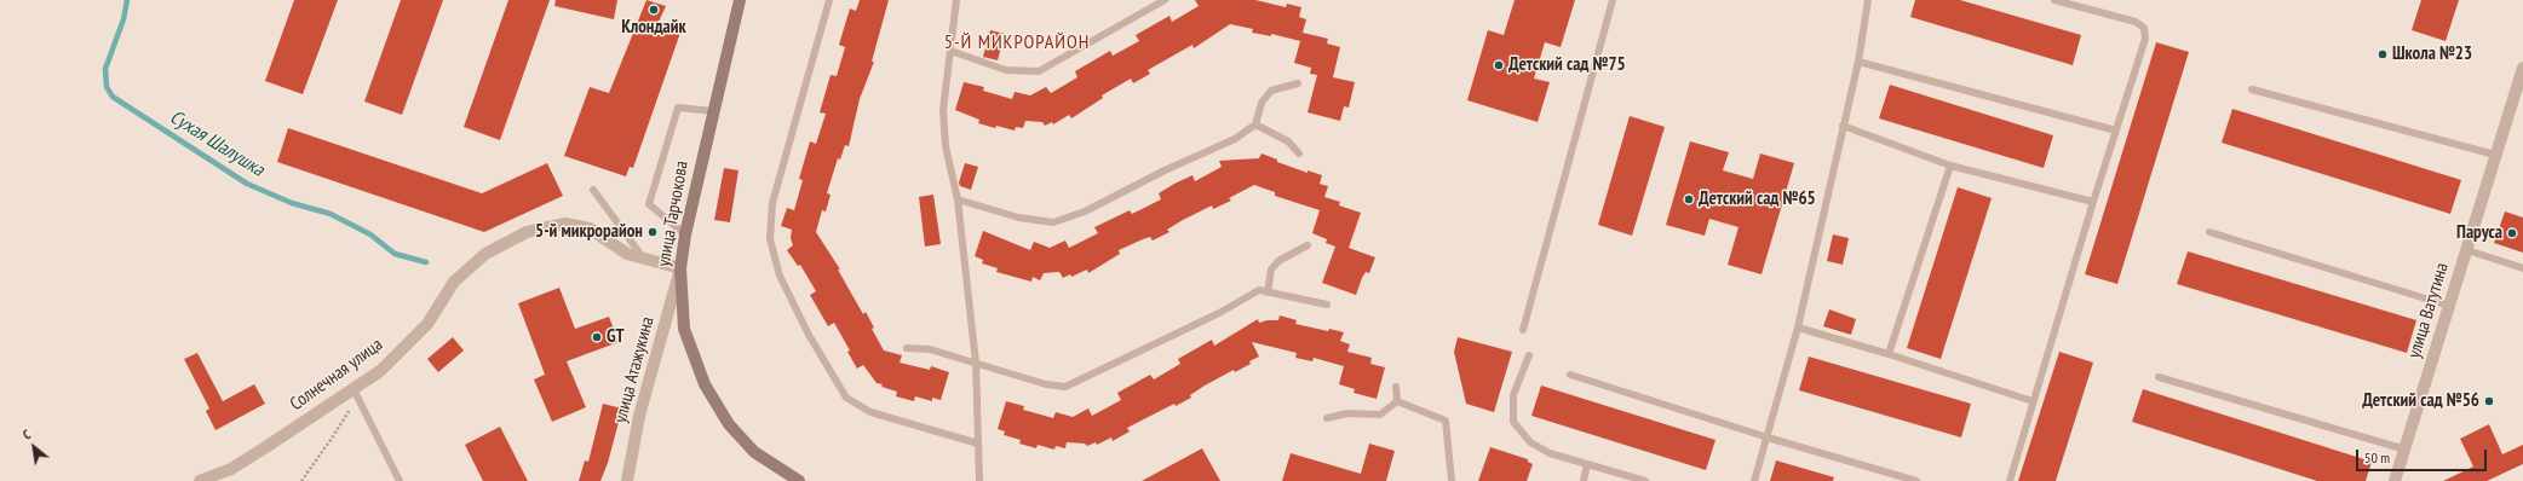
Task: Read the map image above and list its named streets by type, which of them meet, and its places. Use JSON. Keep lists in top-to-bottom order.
{
  "streets": {
    "main road": ["улица Тарчокова"],
    "street": ["улица Ватутина", "улица Атажукина", "Солнечная улица"]
  },
  "crossings": [
    ["улица Тарчокова", "улица Атажукина"],
    ["улица Тарчокова", "Солнечная улица"],
    ["улица Атажукина", "Солнечная улица"]
  ],
  "districts": ["5-Й МИКРОРАЙОН"],
  "water": ["Сухая Шалушка"],
  "places": [
    "Клондайк",
    "Школа №23",
    "Детский сад №75",
    "Детский сад №65",
    "5-й микрорайон",
    "Паруса",
    "GT",
    "Детский сад №56"
  ],
  "scale_bar": "50 m",
  "north": "top left"
}
